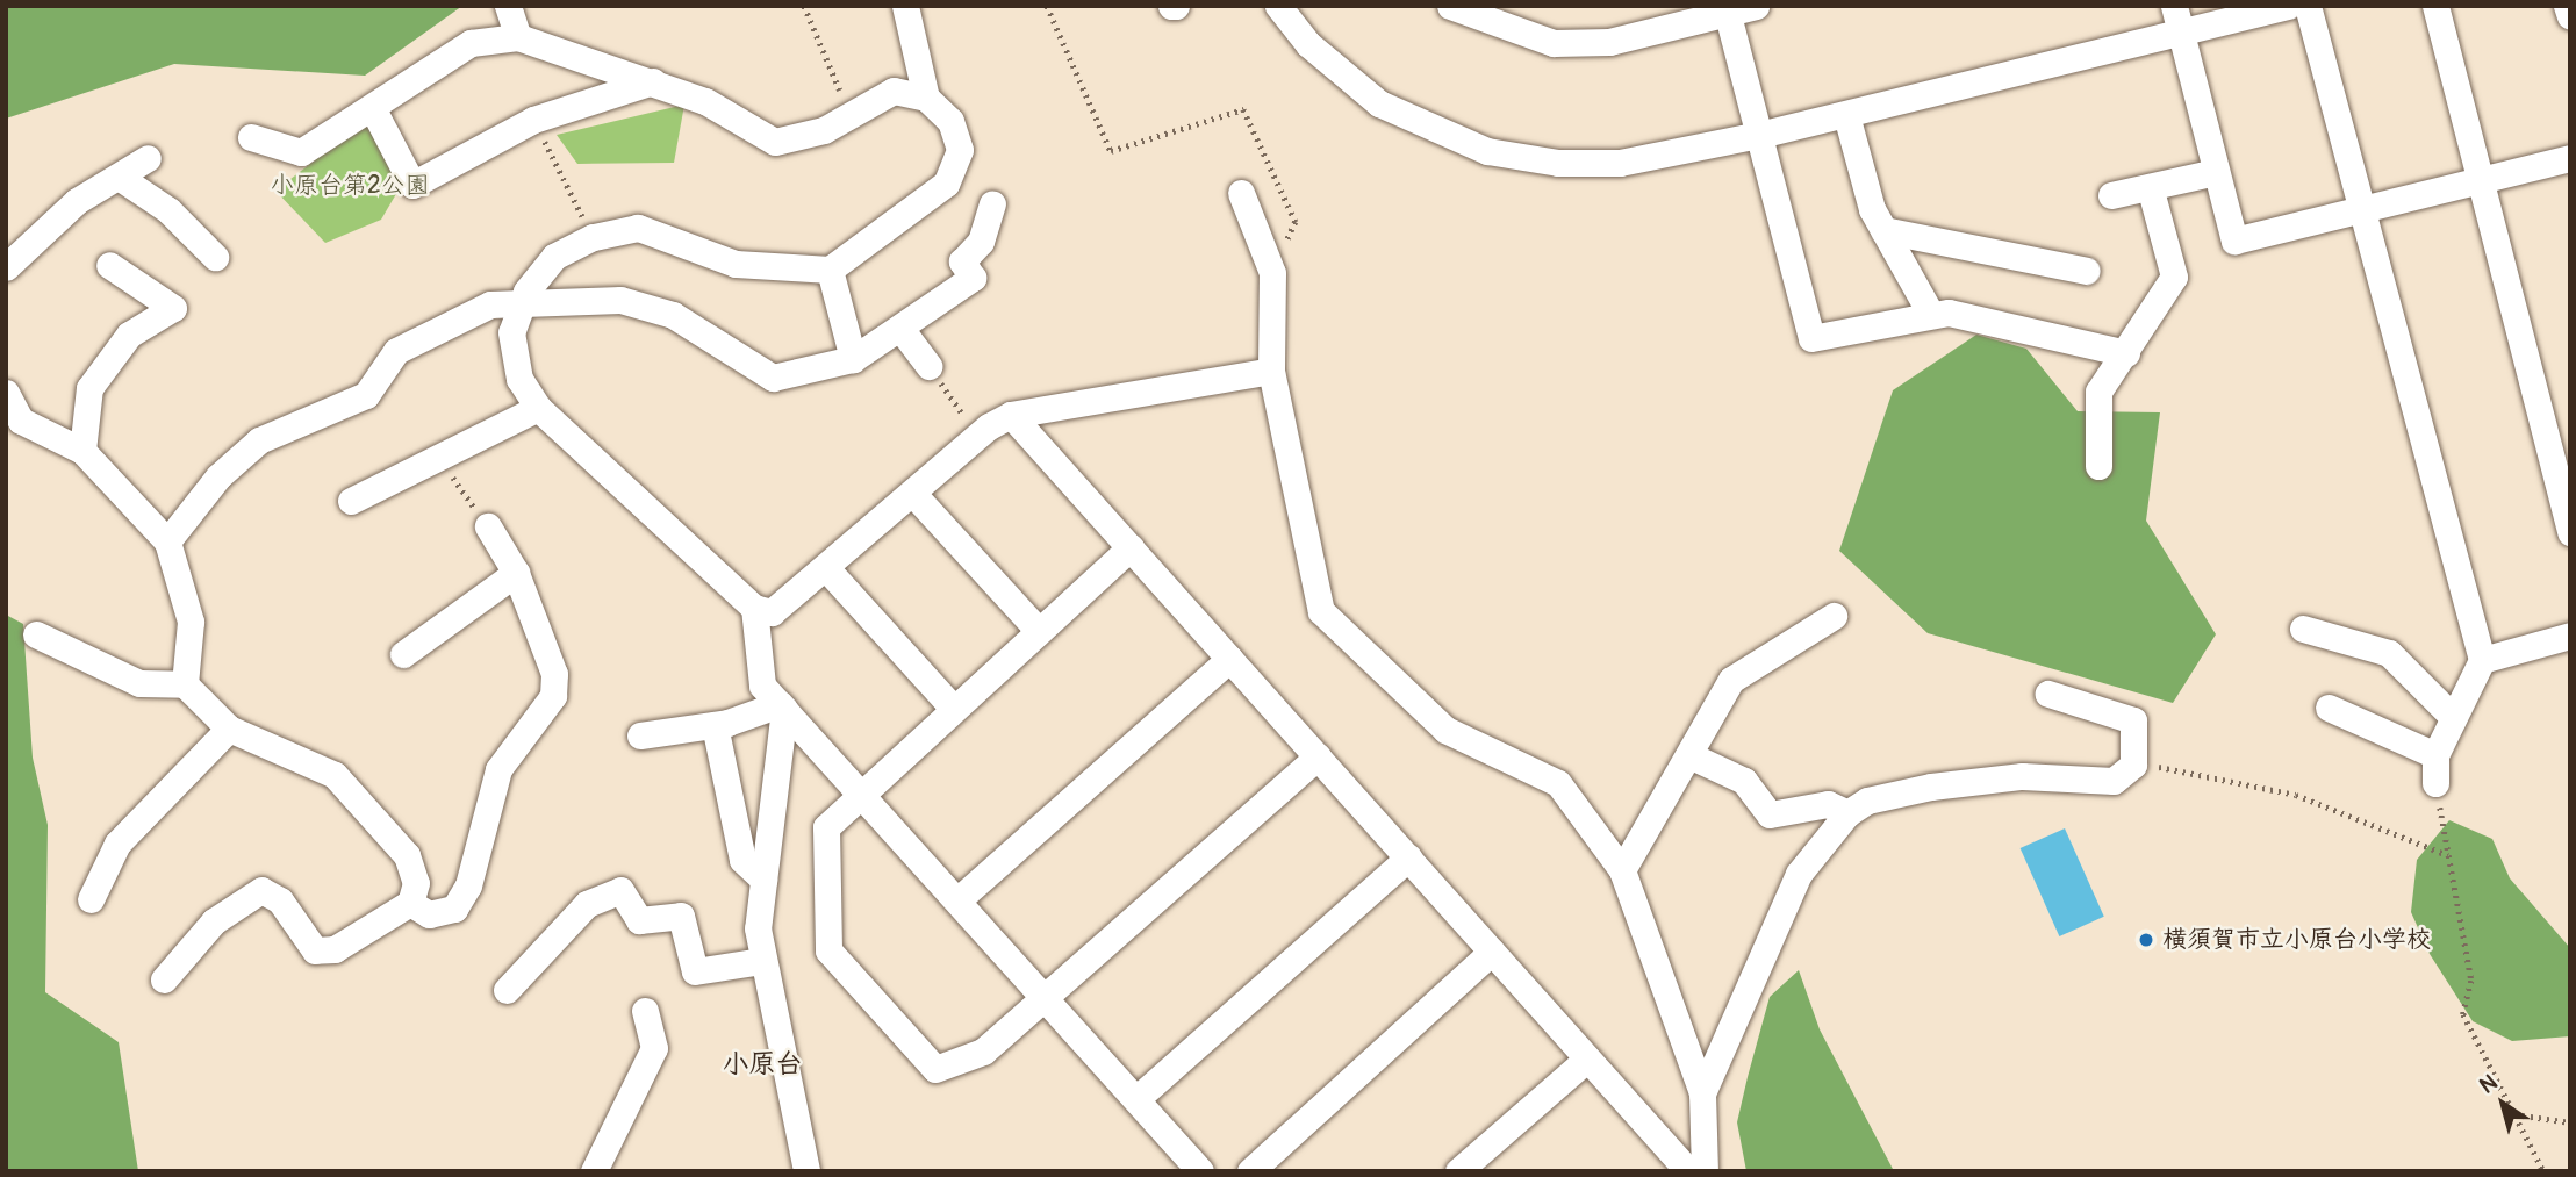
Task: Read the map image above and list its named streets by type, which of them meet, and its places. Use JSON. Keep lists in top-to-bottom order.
{
  "districts": ["小原台"],
  "parks": ["小原台第2公園"],
  "places": ["横須賀市立小原台小学校"],
  "north": "top left"
}
